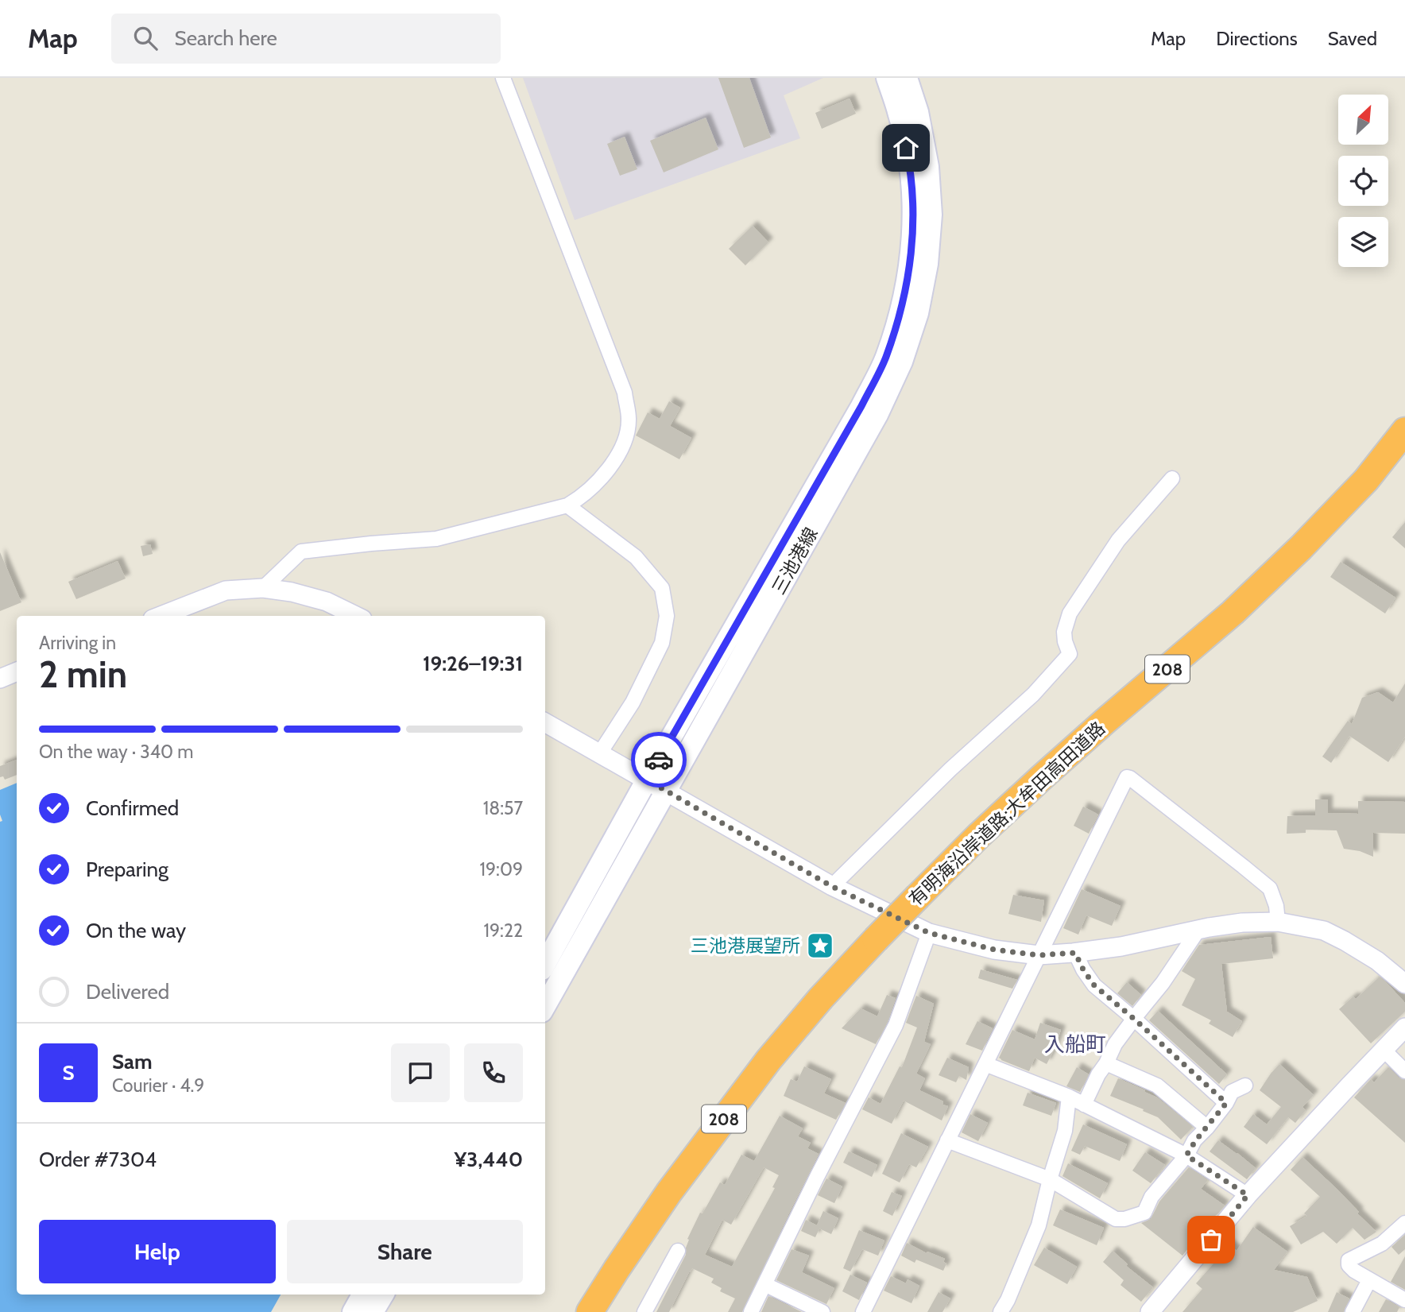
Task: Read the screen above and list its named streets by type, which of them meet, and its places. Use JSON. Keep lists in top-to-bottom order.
{
  "streets": {
    "highway": ["208", "有明海沿岸道路;大牟田高田道路"],
    "main road": ["三池港線"]
  },
  "districts": ["入船町"],
  "places": {
    "place": ["三池港展望所"]
  },
  "north": "top right",
  "page": {
    "header": "Map",
    "search": "Search here",
    "nav": ["Map", "Directions", "Saved"],
    "heading": ["2 min", "Arriving in", "19:26–19:31"],
    "panel": [
      "Sam",
      "Courier · 4.9",
      "Order #7304",
      "¥3,440"
    ],
    "bar": "On the way · 340 m",
    "list": [
      ["Confirmed", "18:57"],
      ["Preparing", "19:09"],
      ["On the way", "19:22"],
      "Delivered"
    ],
    "round": "S",
    "buttons": ["Help", "Share"]
  }
}
